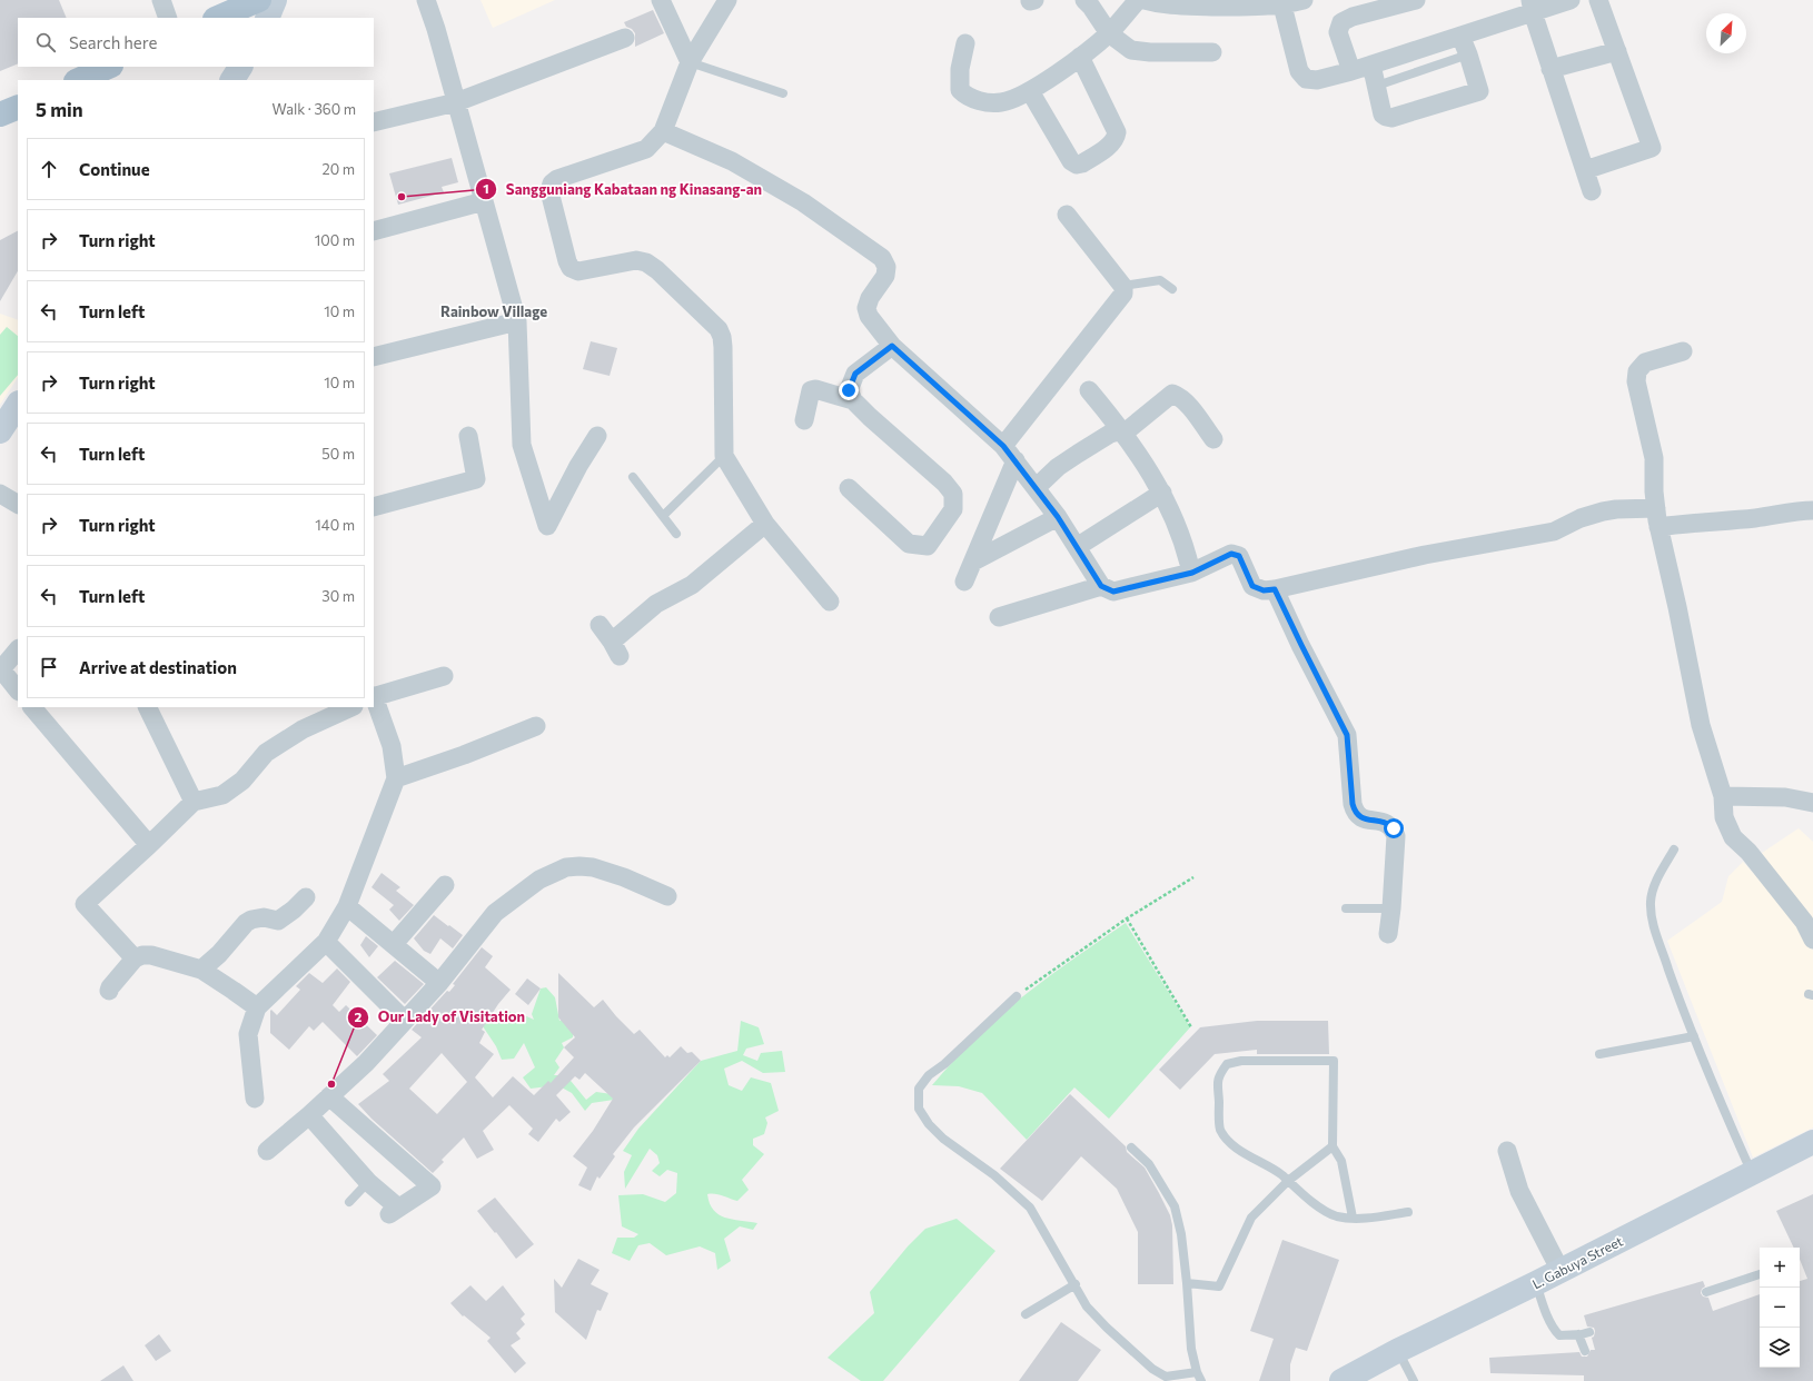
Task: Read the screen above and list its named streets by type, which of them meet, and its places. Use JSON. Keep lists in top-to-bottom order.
{
  "streets": {
    "street": ["L. Gabuya Street"]
  },
  "districts": ["Rainbow Village"],
  "places": ["Sangguniang Kabataan ng Kinasang-an", "Our Lady of Visitation"],
  "north": "top right",
  "page": {
    "search": "Search here",
    "heading": ["5 min", "Walk · 360 m"],
    "list": [
      ["Continue", "20 m"],
      ["Turn right", "100 m"],
      ["Turn left", "10 m"],
      ["Turn right", "10 m"],
      ["Turn left", "50 m"],
      ["Turn right", "140 m"],
      ["Turn left", "30 m"],
      "Arrive at destination"
    ],
    "map_buttons": ["+", "−"]
  }
}
